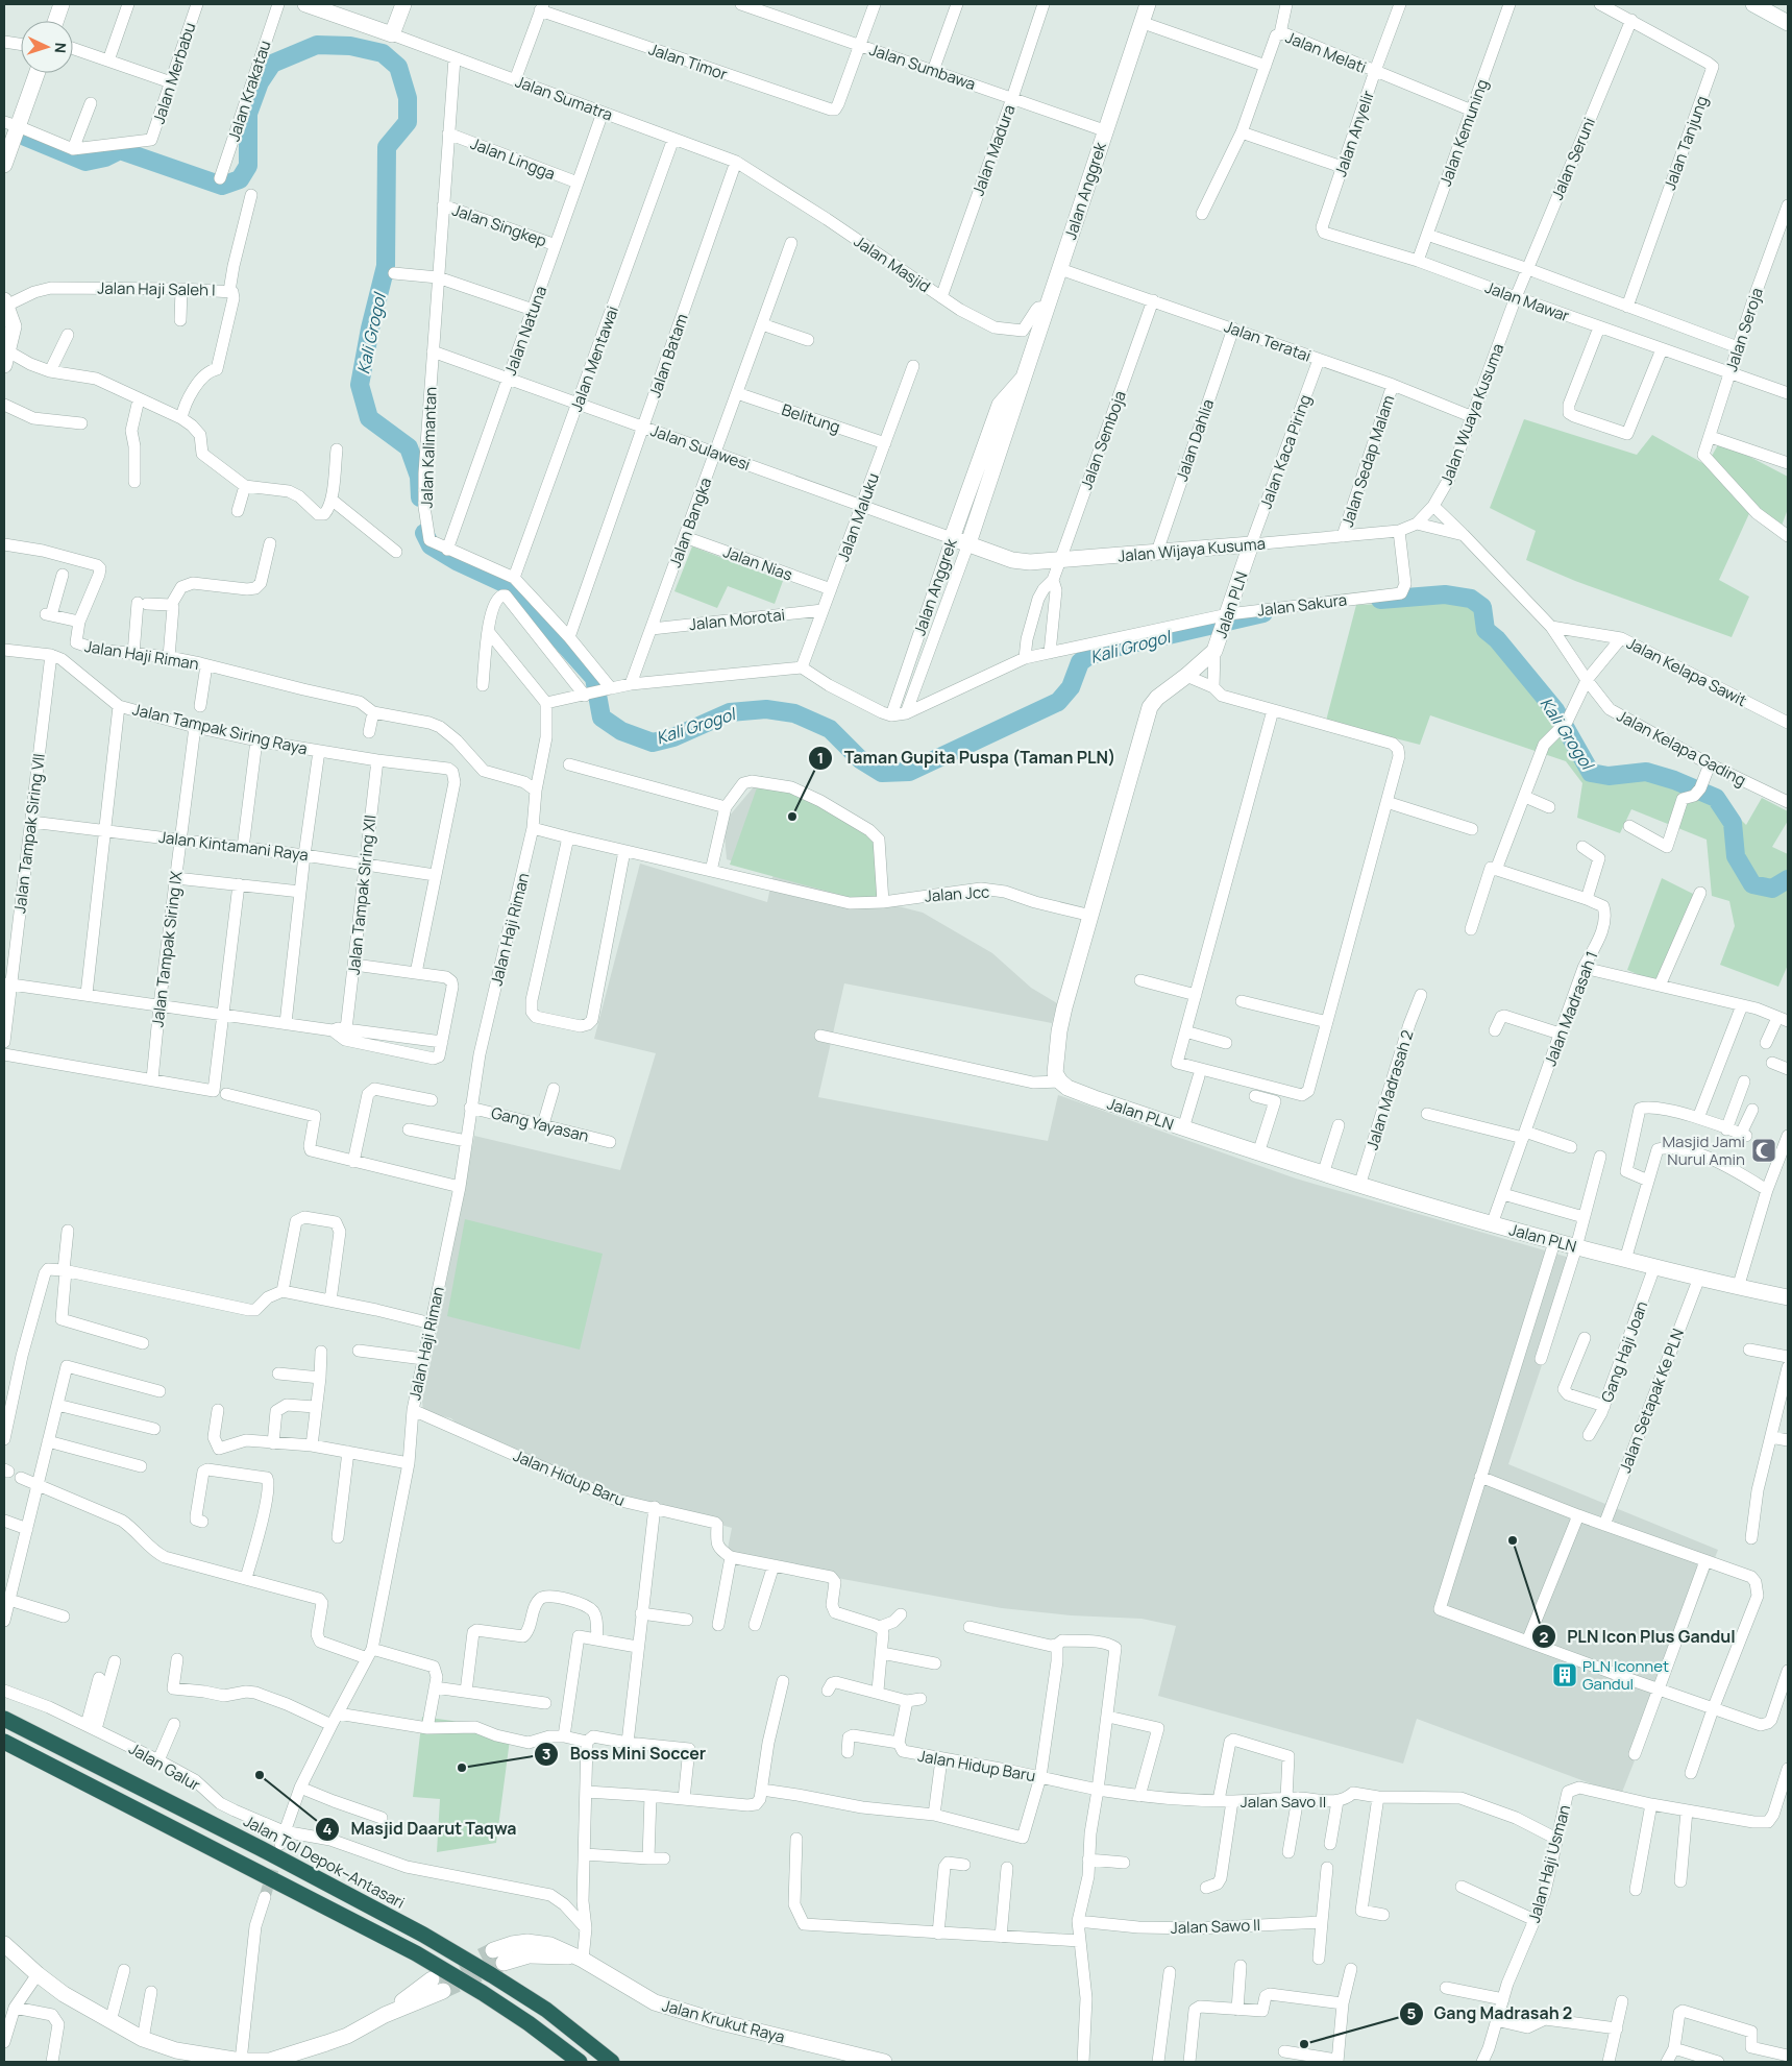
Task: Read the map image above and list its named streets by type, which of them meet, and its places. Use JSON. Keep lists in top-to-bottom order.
{
  "streets": {
    "highway": ["Jalan Tol Depok–Antasari"],
    "street": [
      "Jalan Melati",
      "Jalan Timor",
      "Jalan Sumbawa",
      "Jalan Merbabu",
      "Jalan Krakatau",
      "Jalan Sumatra",
      "Jalan Kemuning",
      "Jalan Anyelir",
      "Jalan Tanjung",
      "Jalan Madura",
      "Jalan Lingga",
      "Jalan Seruni",
      "Jalan Anggrek",
      "Jalan Singkep",
      "Jalan Masjid",
      "Jalan Haji Saleh I",
      "Jalan Mawar",
      "Jalan Seroja",
      "Jalan Natuna",
      "Jalan Teratai",
      "Jalan Batam",
      "Jalan Mentawai",
      "Jalan Wuaya Kusuma",
      "Belitung",
      "Jalan Semboja",
      "Jalan Dahlia",
      "Jalan Kalimantan",
      "Jalan Sulawesi",
      "Jalan Kaca Piring",
      "Jalan Sedap Malam",
      "Jalan Maluku",
      "Jalan Bangka",
      "Jalan Wijaya Kusuma",
      "Jalan Nias",
      "Jalan PLN",
      "Jalan Sakura",
      "Jalan Morotai",
      "Jalan Haji Riman",
      "Jalan Kelapa Sawit",
      "Jalan Tampak Siring Raya",
      "Jalan Kelapa Gading",
      "Jalan Tampak Siring VII",
      "Jalan Kintamani Raya",
      "Jalan Jcc",
      "Jalan Tampak Siring XII",
      "Jalan Tampak Siring IX",
      "Jalan Madrasah 1",
      "Jalan Madrasah 2",
      "Gang Yayasan",
      "Gang Haji Joan",
      "Jalan Setapak Ke PLN",
      "Jalan Hidup Baru",
      "Jalan Galur",
      "Jalan Savo II",
      "Jalan Haji Usman",
      "Jalan Sawo II",
      "Jalan Krukut Raya"
    ]
  },
  "crossings": [
    ["Jalan Melati", "Jalan Kemuning"],
    ["Jalan Melati", "Jalan Anyelir"],
    ["Jalan Timor", "Jalan Sumbawa"],
    ["Jalan Sumbawa", "Jalan Madura"],
    ["Jalan Sumbawa", "Jalan Anggrek"],
    ["Jalan Sumatra", "Jalan Masjid"],
    ["Jalan Sumatra", "Jalan Natuna"],
    ["Jalan Sumatra", "Jalan Batam"],
    ["Jalan Sumatra", "Jalan Mentawai"],
    ["Jalan Sumatra", "Jalan Kalimantan"],
    ["Jalan Kemuning", "Jalan Mawar"],
    ["Jalan Anyelir", "Jalan Mawar"],
    ["Jalan Tanjung", "Jalan Seruni"],
    ["Jalan Tanjung", "Jalan Mawar"],
    ["Jalan Madura", "Jalan Masjid"],
    ["Jalan Lingga", "Jalan Natuna"],
    ["Jalan Lingga", "Jalan Kalimantan"],
    ["Jalan Seruni", "Jalan Mawar"],
    ["Jalan Seruni", "Jalan Wuaya Kusuma"],
    ["Jalan Anggrek", "Jalan Masjid"],
    ["Jalan Anggrek", "Jalan Teratai"],
    ["Jalan Anggrek", "Jalan Sulawesi"],
    ["Jalan Anggrek", "Jalan Wijaya Kusuma"],
    ["Jalan Anggrek", "Jalan Sakura"],
    ["Jalan Singkep", "Jalan Natuna"],
    ["Jalan Singkep", "Jalan Kalimantan"],
    ["Jalan Masjid", "Jalan Batam"],
    ["Jalan Mawar", "Jalan Seroja"],
    ["Jalan Mawar", "Jalan Wuaya Kusuma"],
    ["Jalan Natuna", "Jalan Kalimantan"],
    ["Jalan Natuna", "Jalan Sulawesi"],
    ["Jalan Teratai", "Jalan Wuaya Kusuma"],
    ["Jalan Teratai", "Jalan Semboja"],
    ["Jalan Teratai", "Jalan Dahlia"],
    ["Jalan Teratai", "Jalan Kaca Piring"],
    ["Jalan Teratai", "Jalan Sedap Malam"],
    ["Jalan Batam", "Jalan Kalimantan"],
    ["Jalan Batam", "Jalan Sulawesi"],
    ["Jalan Mentawai", "Jalan Kalimantan"],
    ["Jalan Mentawai", "Jalan Sulawesi"],
    ["Jalan Wuaya Kusuma", "Jalan Wijaya Kusuma"],
    ["Jalan Wuaya Kusuma", "Jalan Kelapa Gading"],
    ["Belitung", "Jalan Maluku"],
    ["Belitung", "Jalan Bangka"],
    ["Jalan Semboja", "Jalan Wijaya Kusuma"],
    ["Jalan Semboja", "Jalan Sakura"],
    ["Jalan Dahlia", "Jalan Wijaya Kusuma"],
    ["Jalan Kalimantan", "Jalan Sulawesi"],
    ["Jalan Sulawesi", "Jalan Maluku"],
    ["Jalan Sulawesi", "Jalan Bangka"],
    ["Jalan Sulawesi", "Jalan Wijaya Kusuma"],
    ["Jalan Kaca Piring", "Jalan Wijaya Kusuma"],
    ["Jalan Kaca Piring", "Jalan PLN"],
    ["Jalan Sedap Malam", "Jalan Wijaya Kusuma"],
    ["Jalan Maluku", "Jalan Nias"],
    ["Jalan Maluku", "Jalan Morotai"],
    ["Jalan Bangka", "Jalan Nias"],
    ["Jalan Bangka", "Jalan Morotai"],
    ["Jalan Wijaya Kusuma", "Jalan PLN"],
    ["Jalan Wijaya Kusuma", "Jalan Sakura"],
    ["Jalan PLN", "Jalan Sakura"],
    ["Jalan PLN", "Jalan Jcc"],
    ["Jalan PLN", "Jalan Madrasah 1"],
    ["Jalan PLN", "Jalan Madrasah 2"],
    ["Jalan PLN", "Gang Haji Joan"],
    ["Jalan PLN", "Jalan Setapak Ke PLN"],
    ["Jalan Haji Riman", "Jalan Tampak Siring Raya"],
    ["Jalan Haji Riman", "Jalan Tampak Siring VII"],
    ["Jalan Haji Riman", "Gang Yayasan"],
    ["Jalan Haji Riman", "Jalan Hidup Baru"],
    ["Jalan Haji Riman", "Jalan Galur"],
    ["Jalan Kelapa Sawit", "Jalan Kelapa Gading"],
    ["Jalan Tampak Siring Raya", "Jalan Tampak Siring VII"],
    ["Jalan Tampak Siring Raya", "Jalan Kintamani Raya"],
    ["Jalan Tampak Siring Raya", "Jalan Tampak Siring XII"],
    ["Jalan Tampak Siring Raya", "Jalan Tampak Siring IX"],
    ["Jalan Tampak Siring VII", "Jalan Kintamani Raya"],
    ["Jalan Kintamani Raya", "Jalan Tampak Siring XII"],
    ["Jalan Kintamani Raya", "Jalan Tampak Siring IX"],
    ["Jalan Hidup Baru", "Jalan Savo II"],
    ["Jalan Savo II", "Jalan Haji Usman"]
  ],
  "water": ["Kali Grogol"],
  "places": {
    "other": [
      "Taman Gupita Puspa (Taman PLN)",
      "PLN Icon Plus Gandul",
      "Boss Mini Soccer",
      "Masjid Daarut Taqwa",
      "Gang Madrasah 2"
    ],
    "mosque": ["Masjid Jami Nurul Amin"],
    "building": ["PLN Iconnet Gandul"]
  },
  "north": "right"
}
